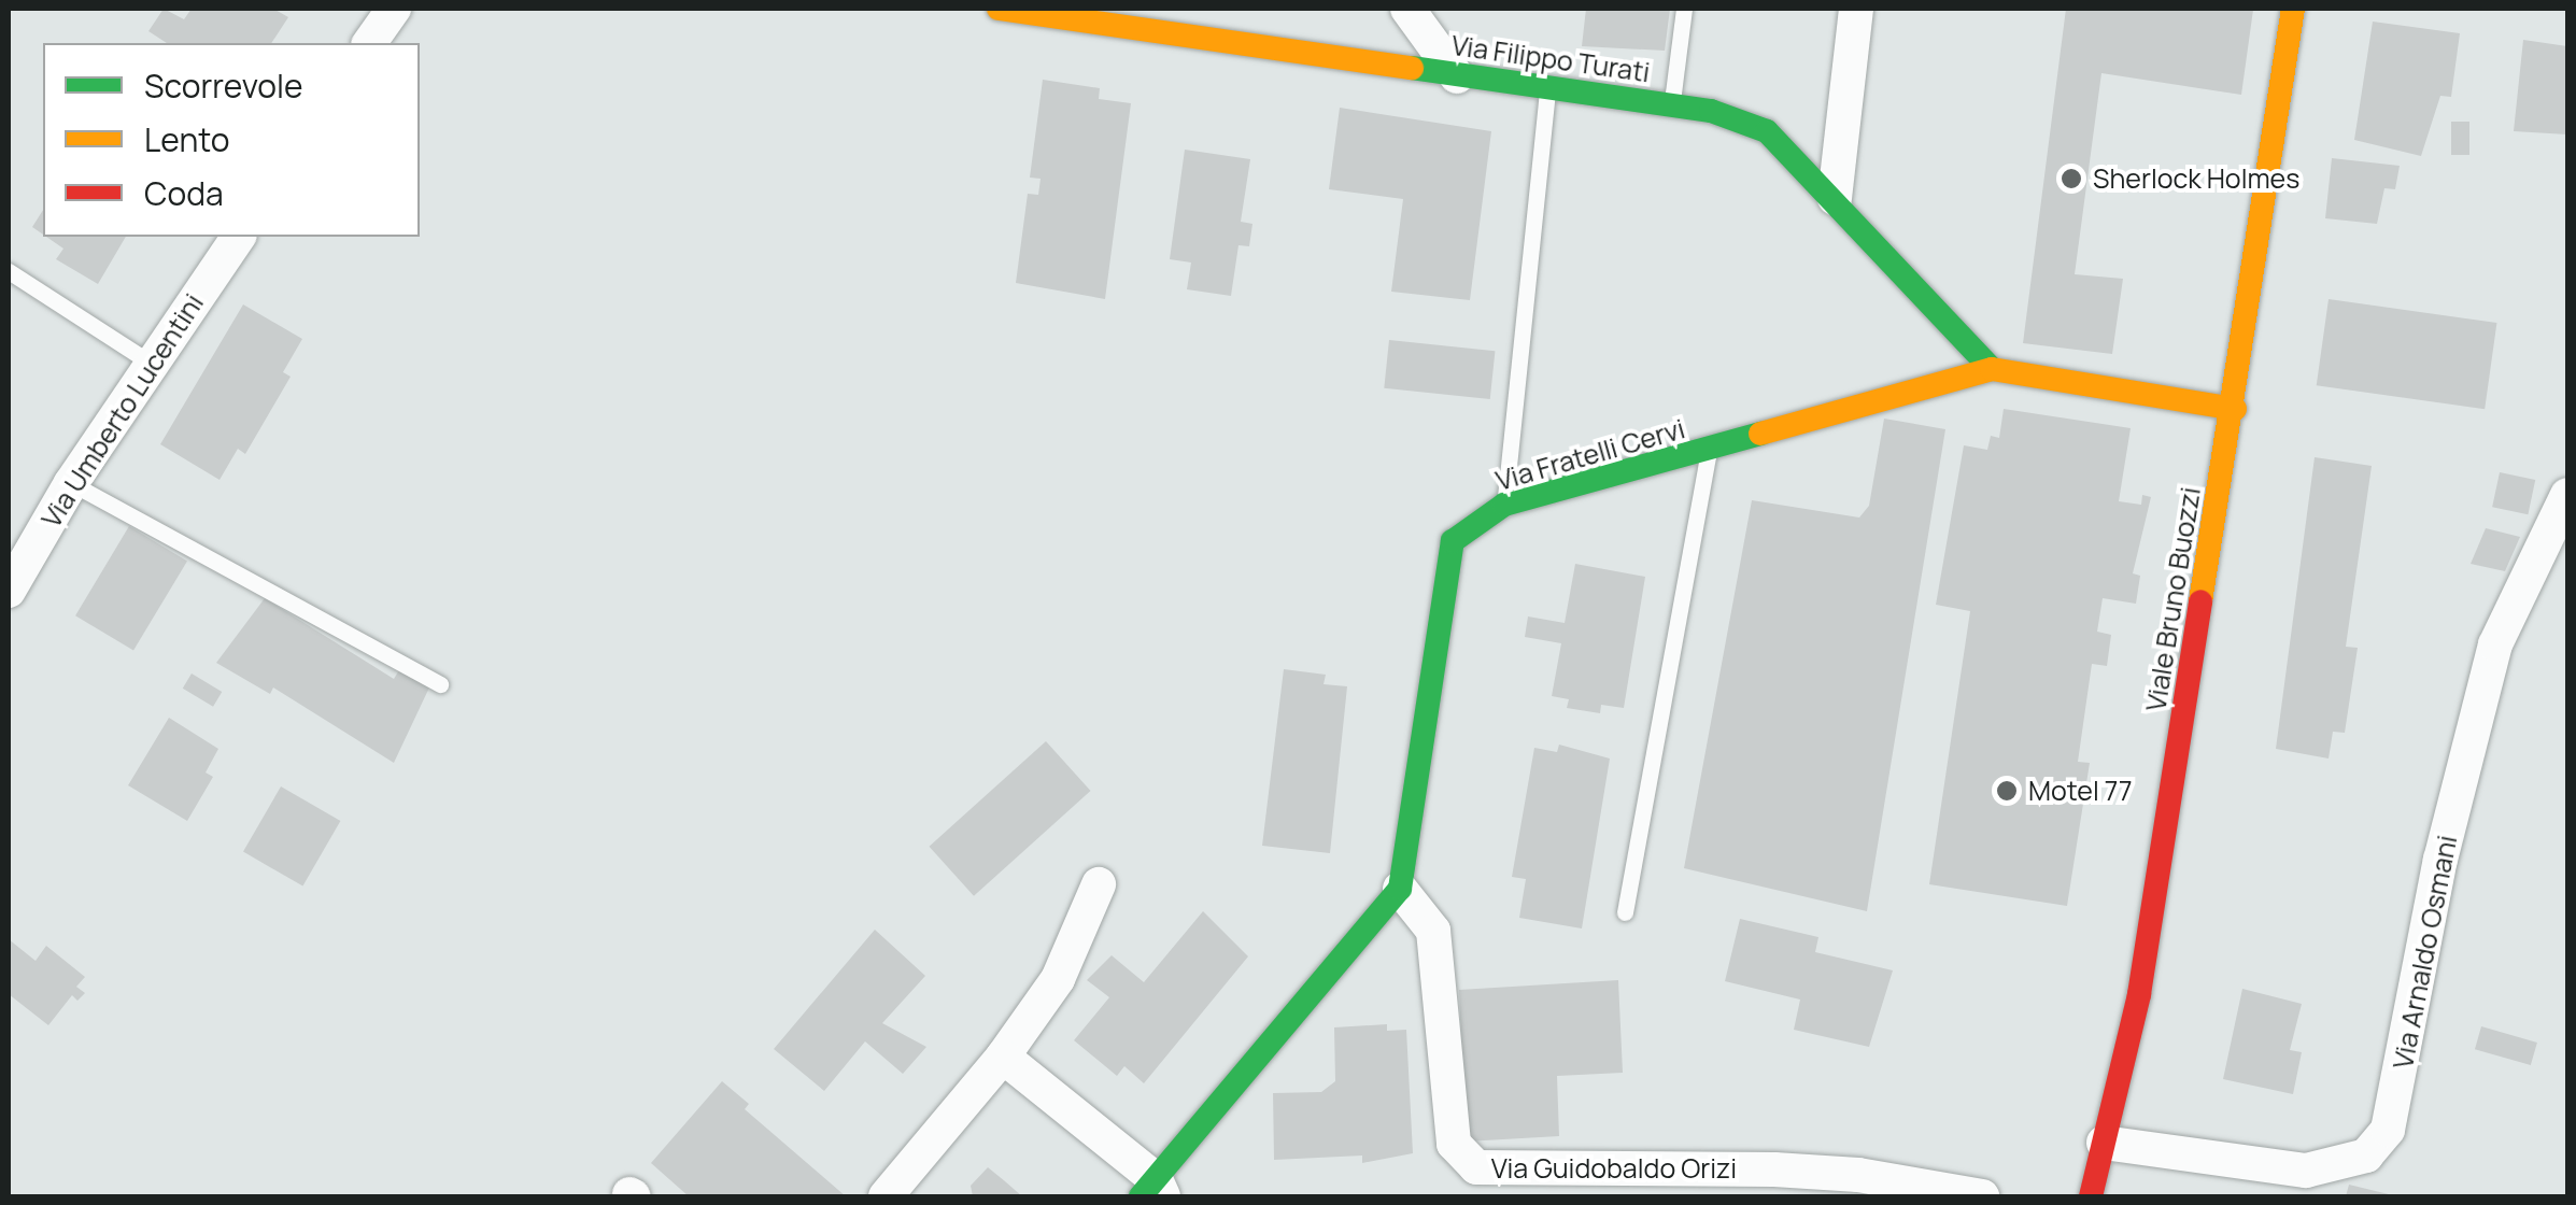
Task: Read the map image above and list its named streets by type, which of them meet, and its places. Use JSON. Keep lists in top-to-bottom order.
{
  "streets": {
    "street": [
      "Via Filippo Turati",
      "Via Umberto Lucentini",
      "Via Fratelli Cervi",
      "Viale Bruno Buozzi",
      "Via Arnaldo Osmani",
      "Via Guidobaldo Orizi"
    ]
  },
  "crossings": [
    ["Via Filippo Turati", "Via Fratelli Cervi"],
    ["Via Fratelli Cervi", "Viale Bruno Buozzi"],
    ["Via Fratelli Cervi", "Via Guidobaldo Orizi"],
    ["Viale Bruno Buozzi", "Via Arnaldo Osmani"]
  ],
  "places": ["Sherlock Holmes", "Motel 77"],
  "legend": ["Scorrevole", "Lento", "Coda"]
}
